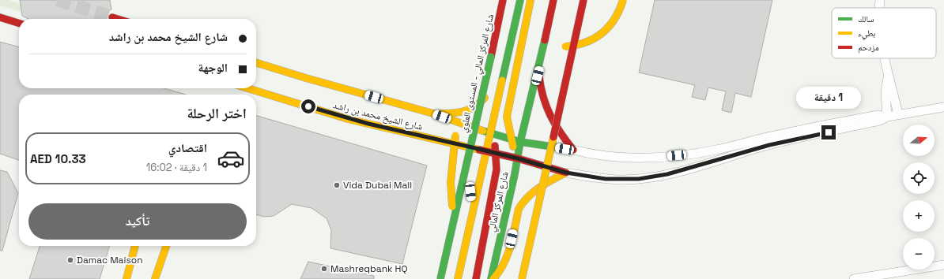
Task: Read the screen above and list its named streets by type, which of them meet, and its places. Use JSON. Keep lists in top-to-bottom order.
{
  "streets": {
    "main road": ["شارع المركز المالي - المستوى العلوي", "شارع الشيخ محمد بن راشد", "شارع المركز المالي"]
  },
  "crossings": [
    ["شارع الشيخ محمد بن راشد", "شارع المركز المالي"]
  ],
  "places": ["Vida Dubai Mall", "Damac Maison", "Mashreqbank HQ"],
  "legend": ["سالك", "بطيء", "مزدحم"],
  "north": "right",
  "page": {
    "banner": ["شارع الشيخ محمد بن راشد", "الوجهة"],
    "bubble": "1 دقيقة",
    "heading": "اختر الرحلة",
    "map_buttons": ["+", "−"],
    "list": [
      {
        "name": "اقتصادي",
        "note": "1 دقيقة · 16:02",
        "value": "AED 10.33"
      }
    ],
    "buttons": "تأكيد"
  }
}
